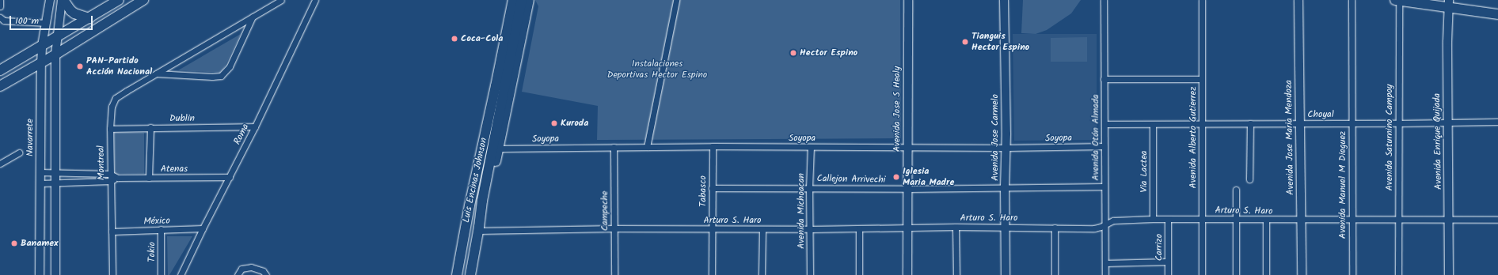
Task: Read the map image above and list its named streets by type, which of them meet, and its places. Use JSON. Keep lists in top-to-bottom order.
{
  "streets": {
    "main road": ["Luis Encinas Johnson"],
    "street": [
      "Avenida Jose S Healy",
      "Choyal",
      "Dublin",
      "Roma",
      "Navarrete",
      "Avenida Jose Carmelo",
      "Avenida Otón Almada",
      "Avenida Alberto Gutierrez",
      "Avenida Jose Maria Mendoza",
      "Avenida Saturnino Campoy",
      "Soyopa",
      "Avenida Enrique Quijada",
      "Montreal",
      "Atenas",
      "Via Lactea",
      "Callejon Arrivechi",
      "Avenida Manuel M Dieguez",
      "Tabasco",
      "Campeche",
      "Avenida Michoacan",
      "Arturo S. Haro",
      "México",
      "Carrizo",
      "Tokio"
    ]
  },
  "crossings": [
    ["Avenida Jose S Healy", "Soyopa"],
    ["Avenida Jose S Healy", "Callejon Arrivechi"],
    ["Avenida Jose S Healy", "Arturo S. Haro"],
    ["Choyal", "Avenida Otón Almada"],
    ["Choyal", "Avenida Alberto Gutierrez"],
    ["Choyal", "Avenida Jose Maria Mendoza"],
    ["Choyal", "Avenida Saturnino Campoy"],
    ["Choyal", "Avenida Enrique Quijada"],
    ["Choyal", "Via Lactea"],
    ["Choyal", "Avenida Manuel M Dieguez"],
    ["Dublin", "Roma"],
    ["Dublin", "Montreal"],
    ["Roma", "Atenas"],
    ["Roma", "México"],
    ["Navarrete", "Atenas"],
    ["Avenida Jose Carmelo", "Soyopa"],
    ["Avenida Jose Carmelo", "Callejon Arrivechi"],
    ["Avenida Jose Carmelo", "Arturo S. Haro"],
    ["Avenida Otón Almada", "Soyopa"],
    ["Avenida Otón Almada", "Callejon Arrivechi"],
    ["Avenida Otón Almada", "Arturo S. Haro"],
    ["Avenida Alberto Gutierrez", "Arturo S. Haro"],
    ["Avenida Jose Maria Mendoza", "Arturo S. Haro"],
    ["Avenida Saturnino Campoy", "Arturo S. Haro"],
    ["Soyopa", "Luis Encinas Johnson"],
    ["Soyopa", "Tabasco"],
    ["Soyopa", "Campeche"],
    ["Soyopa", "Avenida Michoacan"],
    ["Avenida Enrique Quijada", "Arturo S. Haro"],
    ["Montreal", "Atenas"],
    ["Montreal", "México"],
    ["Via Lactea", "Arturo S. Haro"],
    ["Callejon Arrivechi", "Tabasco"],
    ["Callejon Arrivechi", "Avenida Michoacan"],
    ["Luis Encinas Johnson", "Arturo S. Haro"],
    ["Avenida Manuel M Dieguez", "Arturo S. Haro"],
    ["Tabasco", "Arturo S. Haro"],
    ["Campeche", "Arturo S. Haro"],
    ["Avenida Michoacan", "Arturo S. Haro"],
    ["Arturo S. Haro", "Carrizo"],
    ["México", "Tokio"]
  ],
  "parks": ["Instalaciones Deportivas Hector Espino"],
  "places": [
    "Coca-Cola",
    "Tianguis Hector Espino",
    "Hector Espino",
    "PAN-Partido Acción Nacional",
    "Kuroda",
    "Iglesia Maria Madre",
    "Banamex"
  ],
  "scale_bar": "100 m"
}
